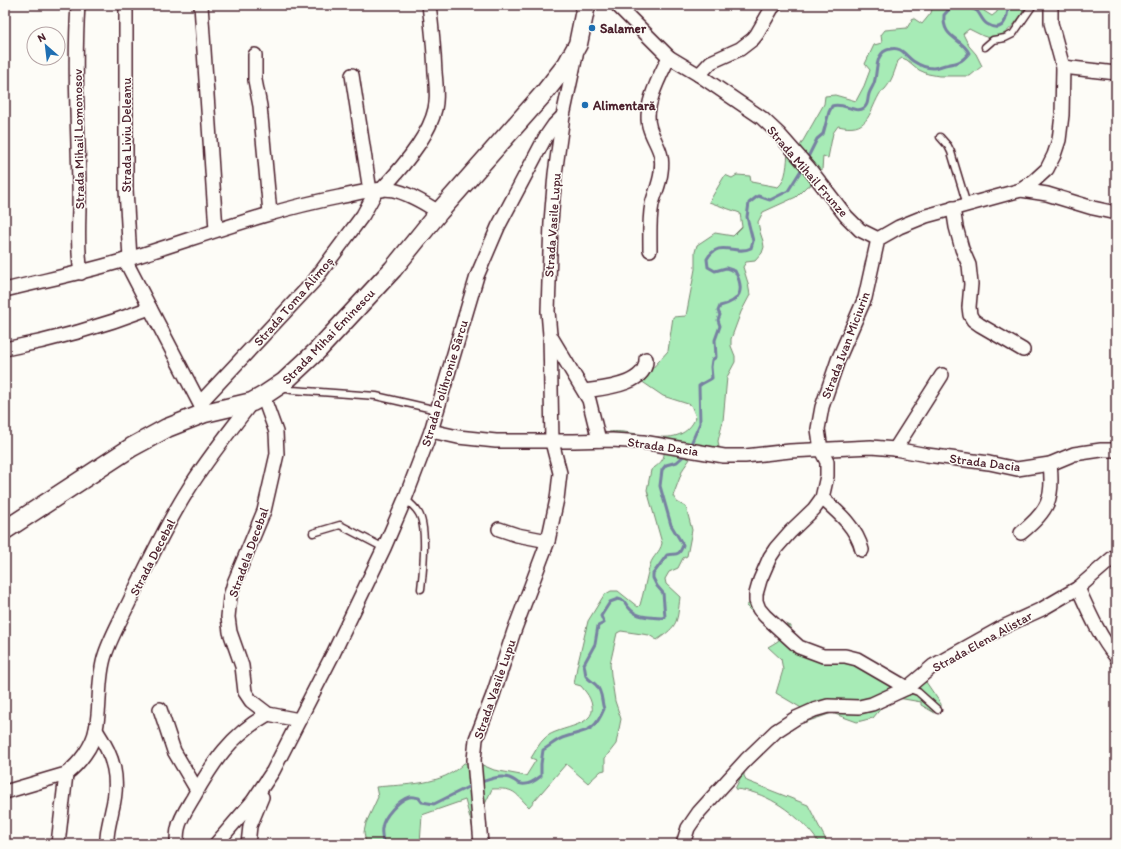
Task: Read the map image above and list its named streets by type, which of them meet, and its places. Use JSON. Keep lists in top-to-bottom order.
{
  "streets": {
    "main road": ["Strada Mihai Eminescu"],
    "street": [
      "Strada Liviu Deleanu",
      "Strada Mihail Lomonosov",
      "Strada Mihail Frunze",
      "Strada Vasile Lupu",
      "Strada Toma Alimoș",
      "Strada Ivan Miciurin",
      "Strada Polihronie Sârcu",
      "Strada Dacia",
      "Stradela Decebal",
      "Strada Decebal",
      "Strada Elena Alistar"
    ]
  },
  "crossings": [
    ["Strada Mihail Frunze", "Strada Ivan Miciurin"],
    ["Strada Vasile Lupu", "Strada Polihronie Sârcu"],
    ["Strada Vasile Lupu", "Strada Dacia"],
    ["Strada Mihai Eminescu", "Stradela Decebal"],
    ["Strada Mihai Eminescu", "Strada Decebal"],
    ["Strada Ivan Miciurin", "Strada Dacia"],
    ["Strada Ivan Miciurin", "Strada Elena Alistar"],
    ["Strada Polihronie Sârcu", "Strada Dacia"],
    ["Stradela Decebal", "Strada Decebal"]
  ],
  "places": ["Salamer", "Alimentară"],
  "north": "top left"
}
